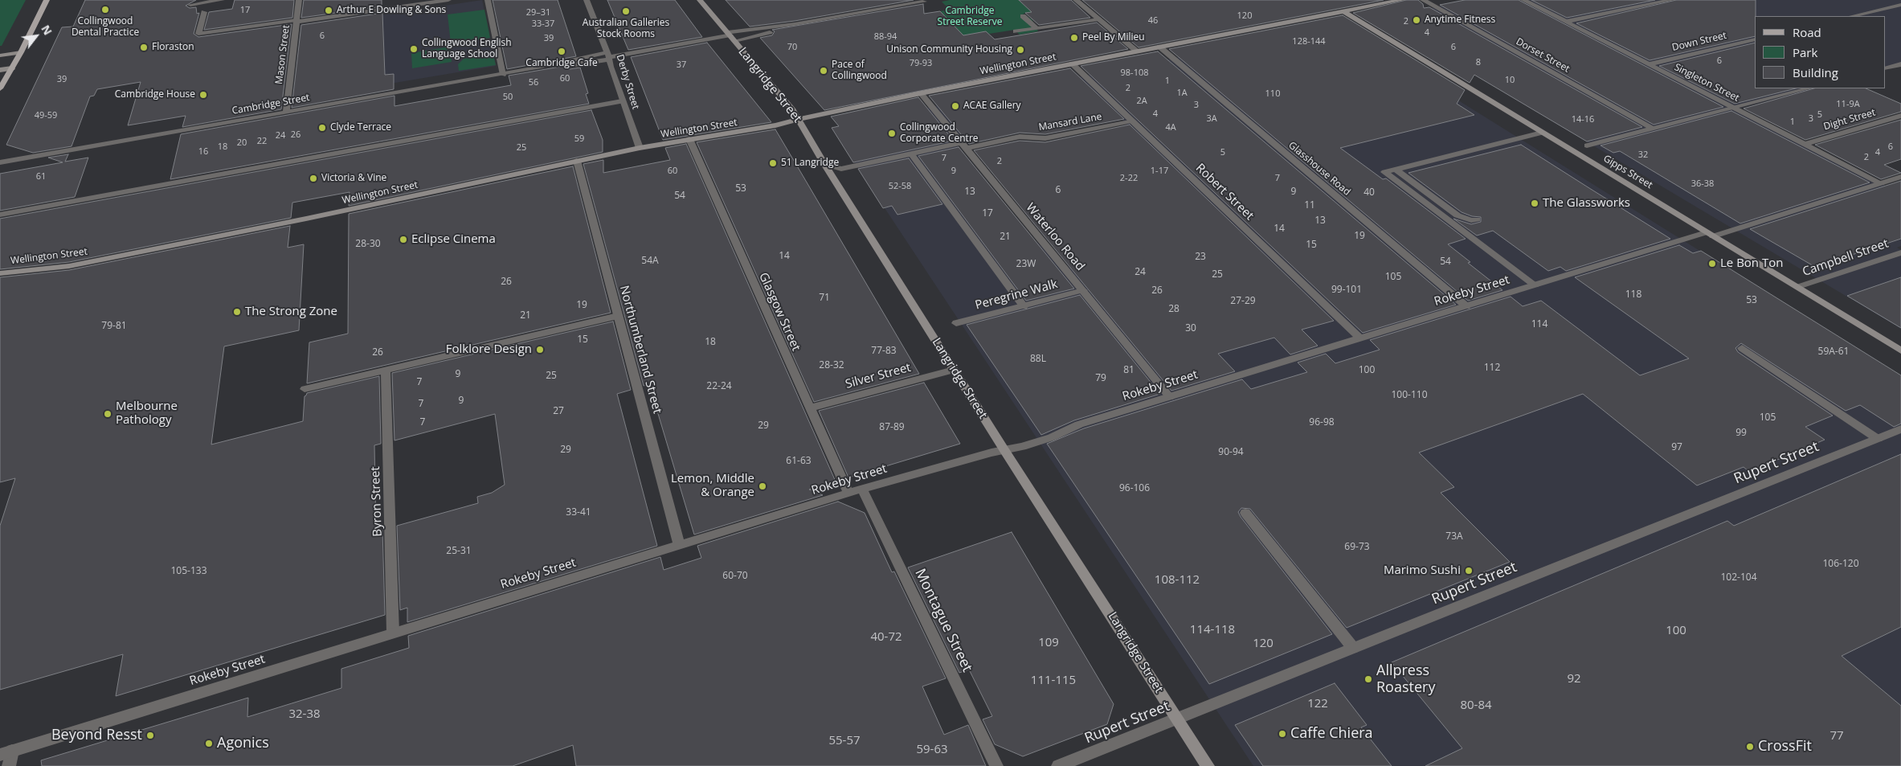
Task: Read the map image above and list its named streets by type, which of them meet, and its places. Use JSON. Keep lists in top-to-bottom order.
{
  "streets": {
    "street": [
      "Down Street",
      "Mason Street",
      "Dorset Street",
      "Wellington Street",
      "Derby Street",
      "Singleton Street",
      "Langridge Street",
      "Cambridge Street",
      "Dight Street",
      "Mansard Lane",
      "Glasshouse Road",
      "Gipps Street",
      "Robert Street",
      "Waterloo Road",
      "Campbell Street",
      "Rokeby Street",
      "Peregrine Walk",
      "Glasgow Street",
      "Northumberland Street",
      "Silver Street",
      "Rupert Street",
      "Byron Street",
      "Montague Street"
    ]
  },
  "crossings": [
    ["Down Street", "Singleton Street"],
    ["Mason Street", "Cambridge Street"],
    ["Wellington Street", "Derby Street"],
    ["Wellington Street", "Langridge Street"],
    ["Wellington Street", "Glasshouse Road"],
    ["Wellington Street", "Gipps Street"],
    ["Wellington Street", "Robert Street"],
    ["Wellington Street", "Waterloo Road"],
    ["Wellington Street", "Glasgow Street"],
    ["Wellington Street", "Northumberland Street"],
    ["Derby Street", "Cambridge Street"],
    ["Singleton Street", "Dight Street"],
    ["Singleton Street", "Rokeby Street"],
    ["Langridge Street", "Cambridge Street"],
    ["Langridge Street", "Mansard Lane"],
    ["Langridge Street", "Rokeby Street"],
    ["Langridge Street", "Silver Street"],
    ["Langridge Street", "Rupert Street"],
    ["Mansard Lane", "Robert Street"],
    ["Mansard Lane", "Waterloo Road"],
    ["Glasshouse Road", "Rokeby Street"],
    ["Gipps Street", "Campbell Street"],
    ["Gipps Street", "Rokeby Street"],
    ["Robert Street", "Rokeby Street"],
    ["Waterloo Road", "Rokeby Street"],
    ["Waterloo Road", "Peregrine Walk"],
    ["Rokeby Street", "Glasgow Street"],
    ["Rokeby Street", "Northumberland Street"],
    ["Rokeby Street", "Byron Street"],
    ["Rokeby Street", "Montague Street"],
    ["Glasgow Street", "Silver Street"]
  ],
  "parks": ["Cambridge Street Reserve"],
  "places": [
    "Collingwood Dental Practice",
    "Arthur E Dowling & Sons",
    "Australian Galleries Stock Rooms",
    "Anytime Fitness",
    "Peel By Milieu",
    "Floraston",
    "Collingwood English Language School",
    "Unison Community Housing",
    "Cambridge Cafe",
    "Pace of Collingwood",
    "Cambridge House",
    "ACAE Gallery",
    "Clyde Terrace",
    "Collingwood Corporate Centre",
    "51 Langridge",
    "Victoria & Vine",
    "The Glassworks",
    "Eclipse Cinema",
    "Le Bon Ton",
    "The Strong Zone",
    "Folklore Design",
    "Melbourne Pathology",
    "Lemon, Middle & Orange",
    "Marimo Sushi",
    "Allpress Roastery",
    "Caffe Chiera",
    "Beyond Resst",
    "Agonics",
    "CrossFit"
  ],
  "house_numbers": [
    "17",
    "29–31",
    "120",
    "46",
    "2",
    "33-37",
    "4",
    "6",
    "88-94",
    "39",
    "128-144",
    "70",
    "6",
    "6",
    "8",
    "79-93",
    "37",
    "98-108",
    "60",
    "39",
    "10",
    "1",
    "56",
    "2",
    "1A",
    "110",
    "50",
    "2A",
    "11-9A",
    "3",
    "4",
    "5",
    "49-59",
    "3A",
    "3",
    "14-16",
    "1",
    "4A",
    "26",
    "24",
    "59",
    "22",
    "20",
    "18",
    "6",
    "25",
    "16",
    "5",
    "4",
    "32",
    "2",
    "7",
    "2",
    "60",
    "9",
    "1-17",
    "61",
    "2-22",
    "7",
    "36-38",
    "52-58",
    "53",
    "6",
    "13",
    "9",
    "40",
    "54",
    "11",
    "17",
    "13",
    "14",
    "19",
    "21",
    "28-30",
    "15",
    "14",
    "23",
    "54A",
    "54",
    "23W",
    "24",
    "25",
    "105",
    "26",
    "99-101",
    "26",
    "118",
    "71",
    "53",
    "27-29",
    "19",
    "28",
    "21",
    "114",
    "79-81",
    "30",
    "15",
    "18",
    "77-83",
    "59A-61",
    "26",
    "88L",
    "28-32",
    "112",
    "81",
    "100",
    "9",
    "25",
    "79",
    "7",
    "22-24",
    "100-110",
    "9",
    "7",
    "27",
    "105",
    "7",
    "96-98",
    "29",
    "87-89",
    "99",
    "97",
    "29",
    "90-94",
    "61-63",
    "96-106",
    "33-41",
    "73A",
    "69-73",
    "25-31",
    "106-120",
    "105-133",
    "60-70",
    "102-104",
    "108-112",
    "114-118",
    "100",
    "40-72",
    "109",
    "120",
    "92",
    "111-115",
    "122",
    "80-84",
    "32-38",
    "77",
    "55-57",
    "59-63"
  ],
  "legend": ["Road", "Park", "Building"],
  "north": "top right"
}
